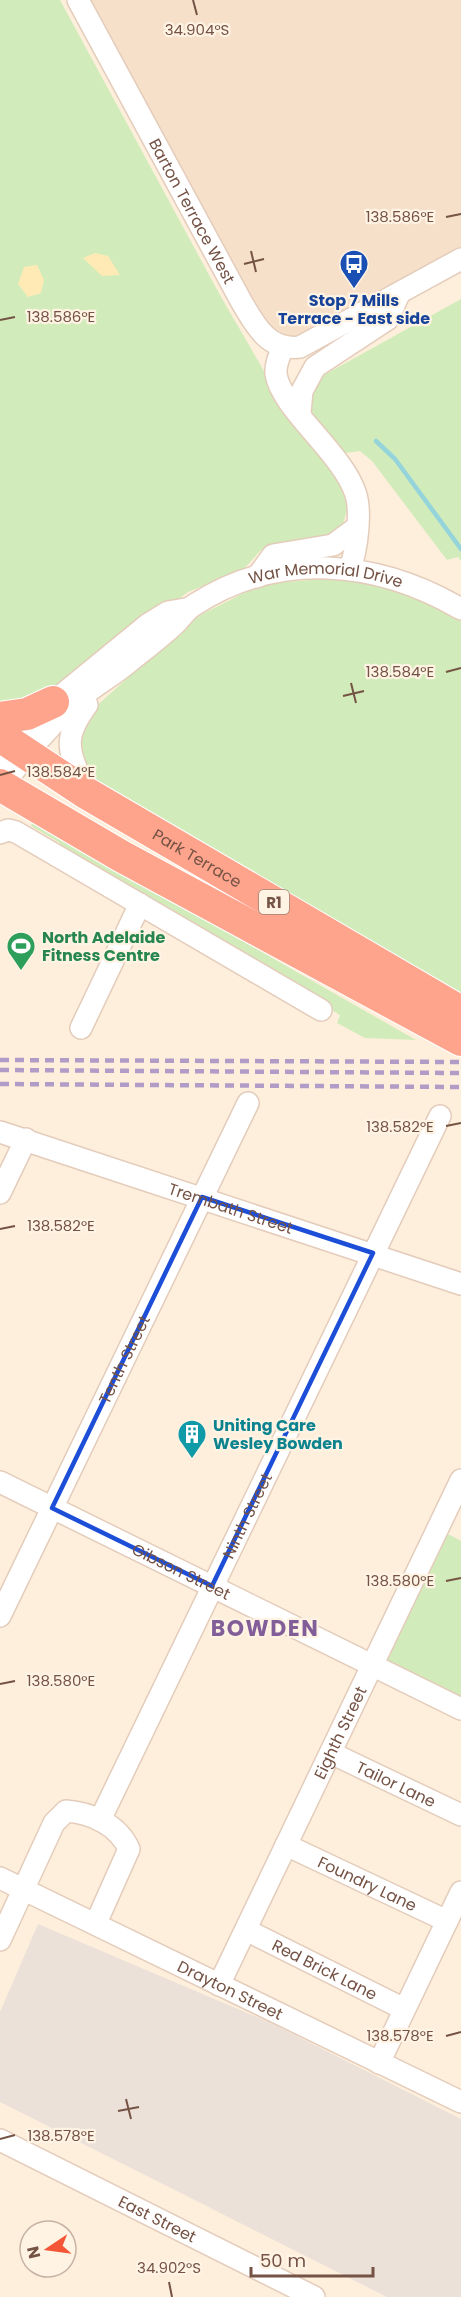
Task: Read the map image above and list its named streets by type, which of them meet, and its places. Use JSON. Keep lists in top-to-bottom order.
{
  "streets": {
    "highway": ["Park Terrace", "R1"],
    "street": [
      "Barton Terrace West",
      "War Memorial Drive",
      "Trembath Street",
      "Tenth Street",
      "Ninth Street",
      "Gibson Street",
      "Eighth Street",
      "Tailor Lane",
      "Foundry Lane",
      "Red Brick Lane",
      "Drayton Street",
      "East Street"
    ]
  },
  "crossings": [
    ["War Memorial Drive", "Park Terrace"],
    ["Trembath Street", "Tenth Street"],
    ["Trembath Street", "Ninth Street"],
    ["Tenth Street", "Gibson Street"],
    ["Ninth Street", "Gibson Street"],
    ["Gibson Street", "Eighth Street"],
    ["Eighth Street", "Tailor Lane"],
    ["Eighth Street", "Foundry Lane"],
    ["Eighth Street", "Red Brick Lane"],
    ["Eighth Street", "Drayton Street"]
  ],
  "districts": ["BOWDEN"],
  "places": {
    "bus stop": ["Stop 7 Mills Terrace - East side"],
    "sports": ["North Adelaide Fitness Centre"],
    "building": ["Uniting Care Wesley Bowden"]
  },
  "scale_bar": "50 m",
  "north": "left",
  "coordinates": [
    "34.904°S",
    "138.586°E",
    "138.584°E",
    "138.582°E",
    "138.580°E",
    "138.578°E",
    "34.902°S"
  ]
}
